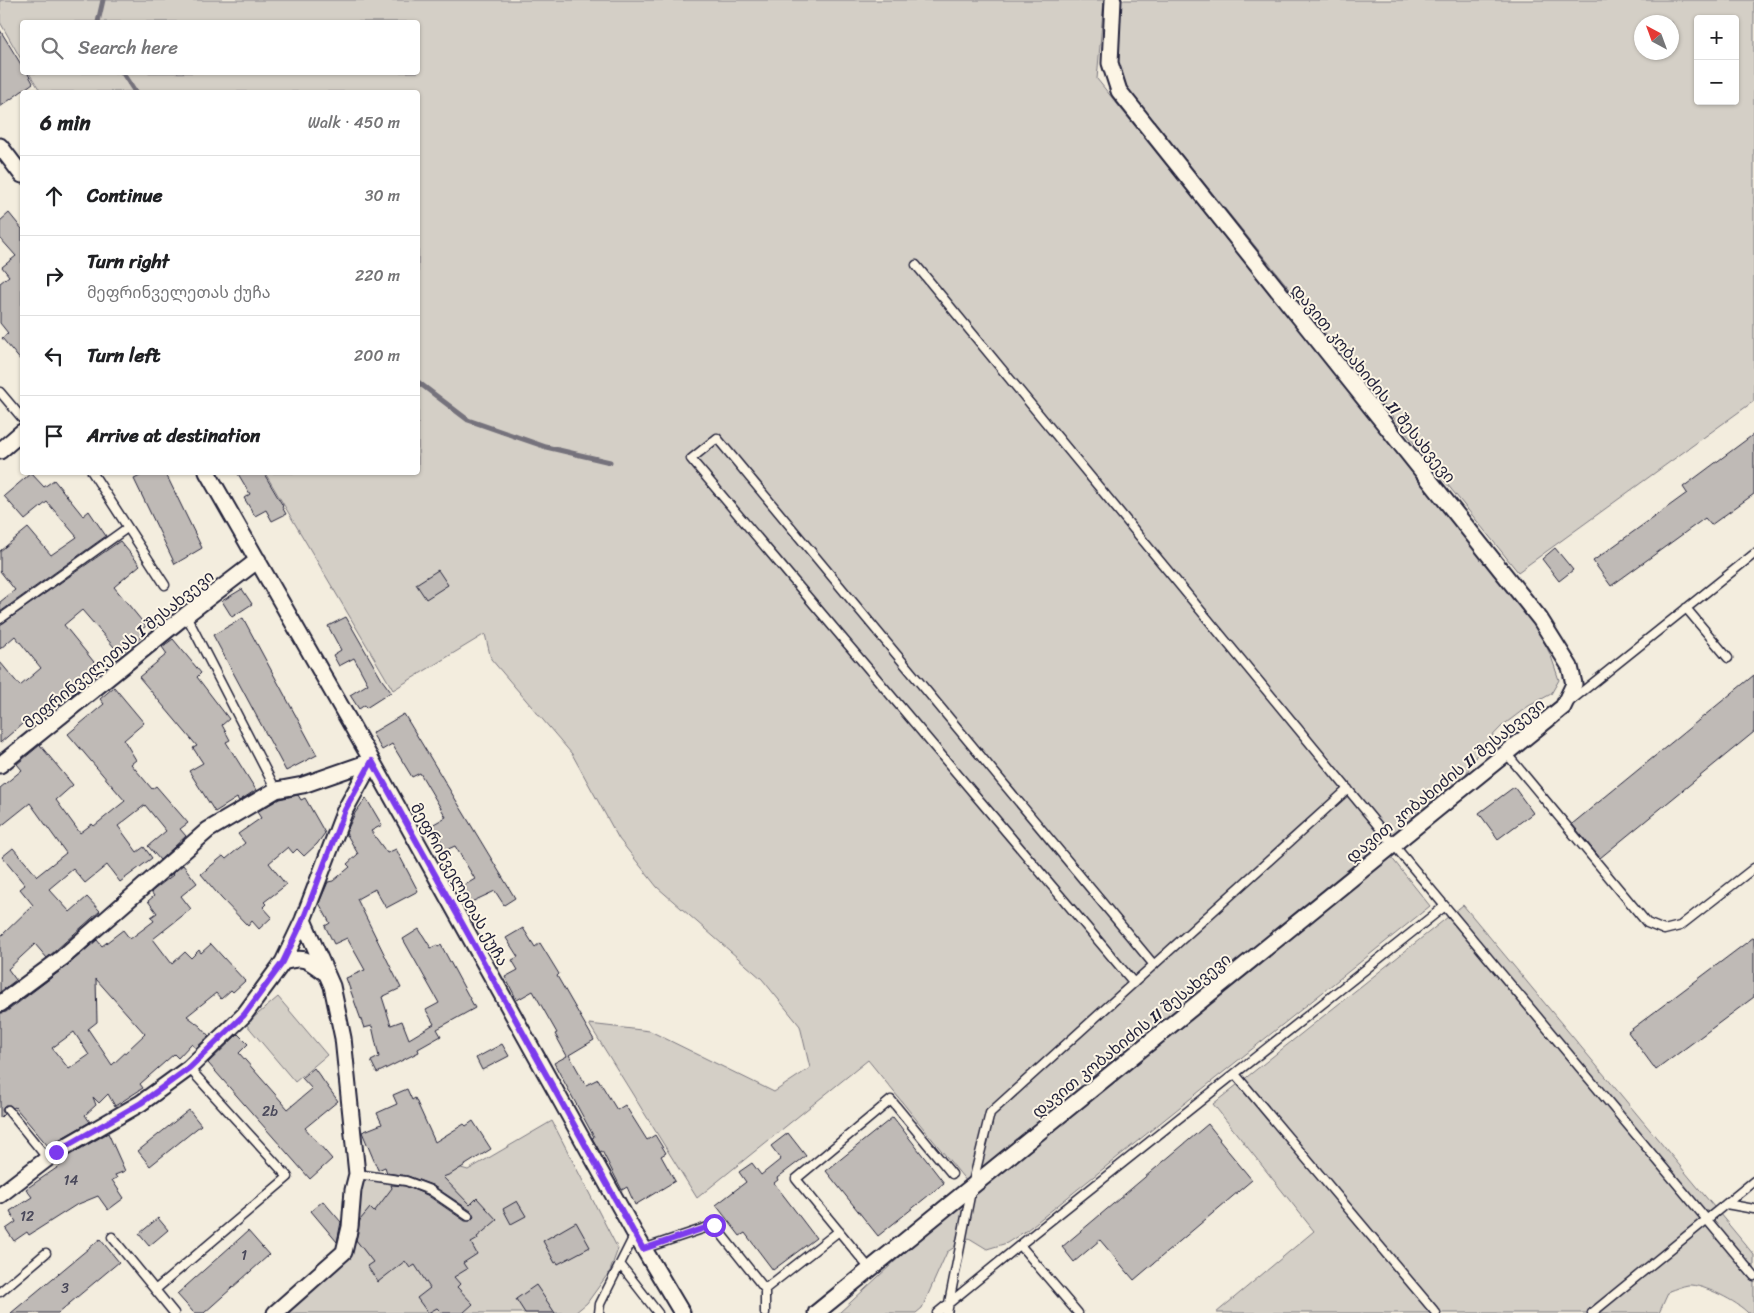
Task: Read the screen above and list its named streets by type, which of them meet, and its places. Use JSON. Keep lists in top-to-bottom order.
{
  "streets": {
    "street": ["დავით კობახიძის II შესახვევი", "მეფრინველეთას I შესახვევი", "მეფრინველეთას ქუჩა"]
  },
  "crossings": [
    ["მეფრინველეთას I შესახვევი", "მეფრინველეთას ქუჩა"]
  ],
  "house_numbers": [
    "2b",
    "14",
    "12",
    "1",
    "3"
  ],
  "north": "top left",
  "page": {
    "map_buttons": ["+", "−"],
    "search": "Search here",
    "heading": ["6 min", "Walk · 450 m"],
    "list": [
      ["Continue", "30 m"],
      ["Turn right", "მეფრინველეთას ქუჩა", "220 m"],
      ["Turn left", "200 m"],
      "Arrive at destination"
    ]
  }
}
